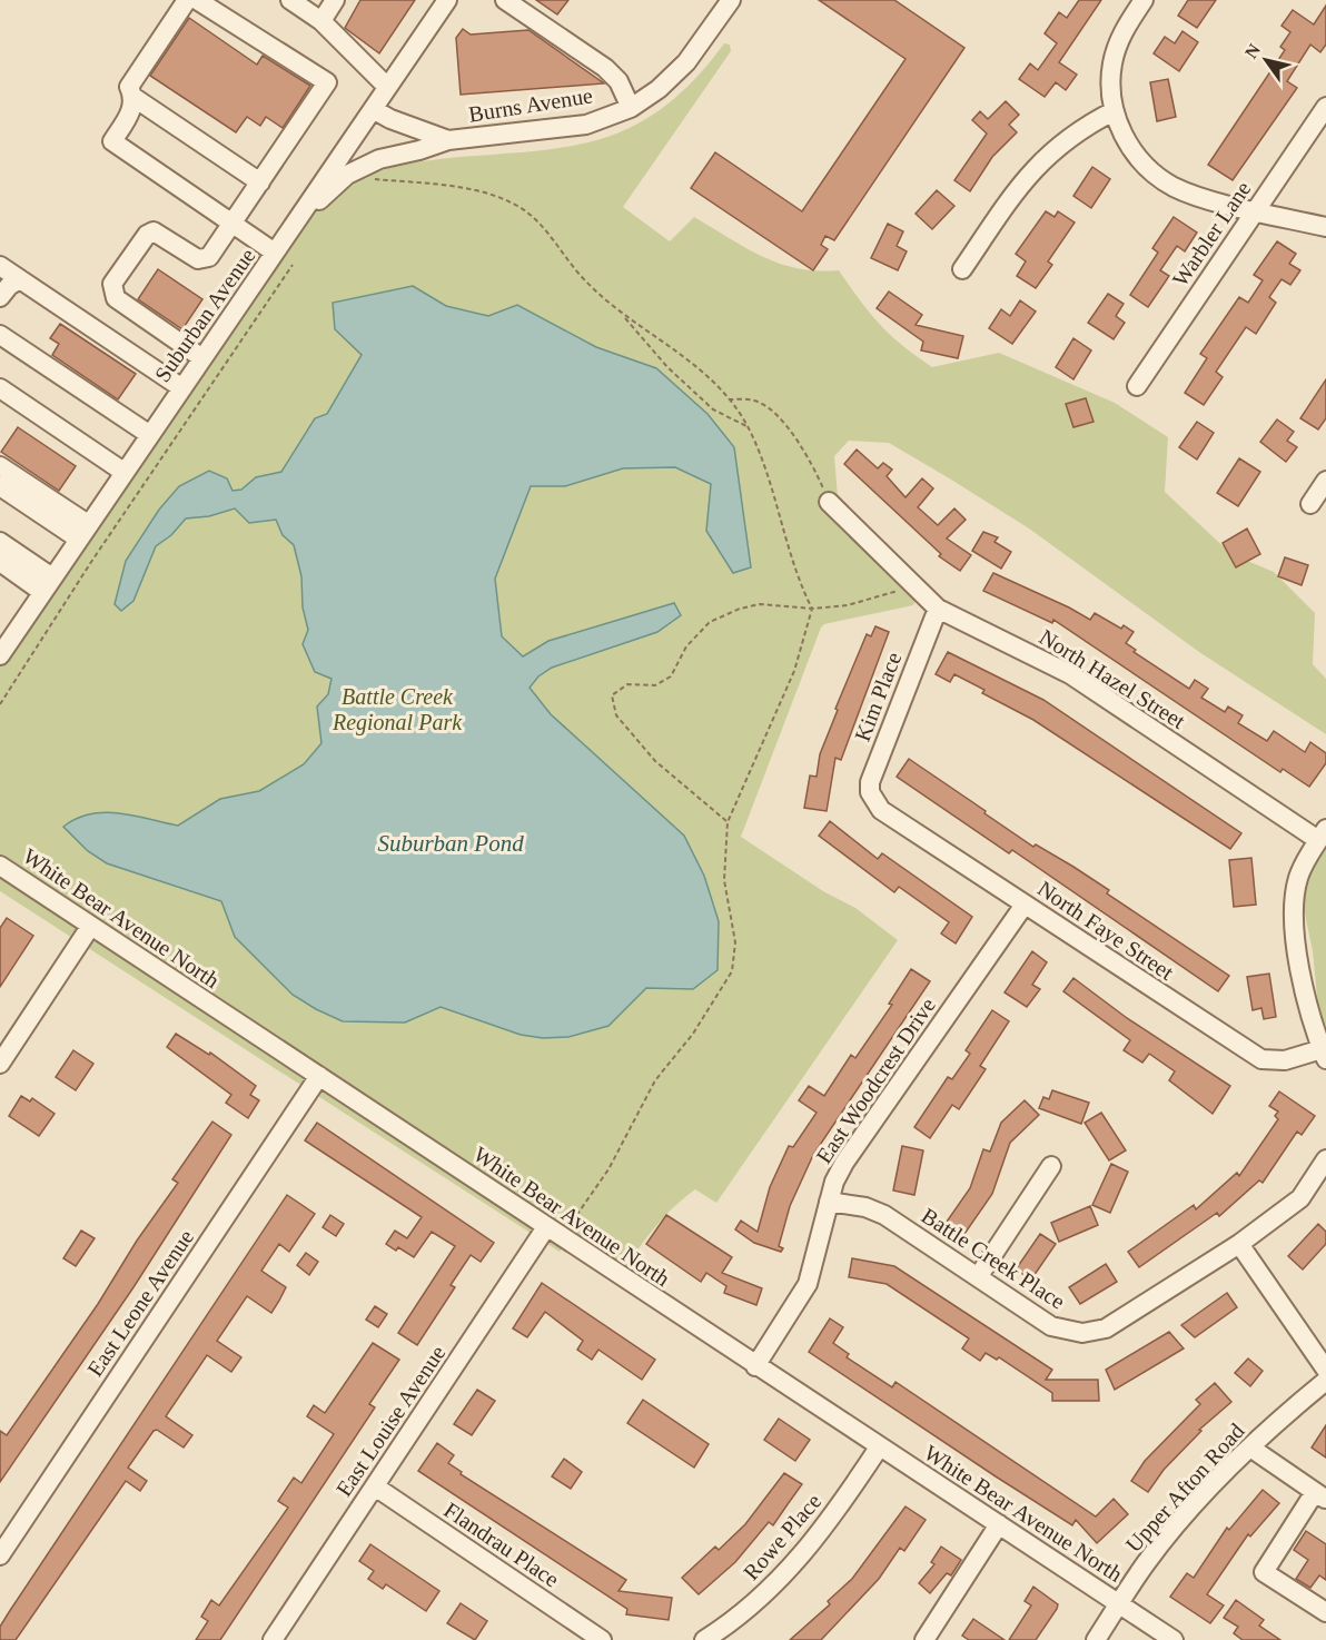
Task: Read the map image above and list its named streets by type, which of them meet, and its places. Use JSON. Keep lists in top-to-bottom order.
{
  "streets": {
    "street": [
      "Burns Avenue",
      "Warbler Lane",
      "Suburban Avenue",
      "North Hazel Street",
      "Kim Place",
      "White Bear Avenue North",
      "North Faye Street",
      "East Woodcrest Drive",
      "Battle Creek Place",
      "East Leone Avenue",
      "East Louise Avenue",
      "Upper Afton Road",
      "Rowe Place",
      "Flandrau Place"
    ]
  },
  "crossings": [
    ["Burns Avenue", "Suburban Avenue"],
    ["North Hazel Street", "Kim Place"],
    ["Kim Place", "North Faye Street"],
    ["White Bear Avenue North", "East Woodcrest Drive"],
    ["White Bear Avenue North", "East Leone Avenue"],
    ["White Bear Avenue North", "East Louise Avenue"],
    ["White Bear Avenue North", "Upper Afton Road"],
    ["White Bear Avenue North", "Rowe Place"],
    ["North Faye Street", "East Woodcrest Drive"],
    ["East Woodcrest Drive", "Battle Creek Place"],
    ["East Louise Avenue", "Flandrau Place"]
  ],
  "water": ["Suburban Pond"],
  "parks": ["Battle Creek Regional Park"],
  "north": "top left"
}
